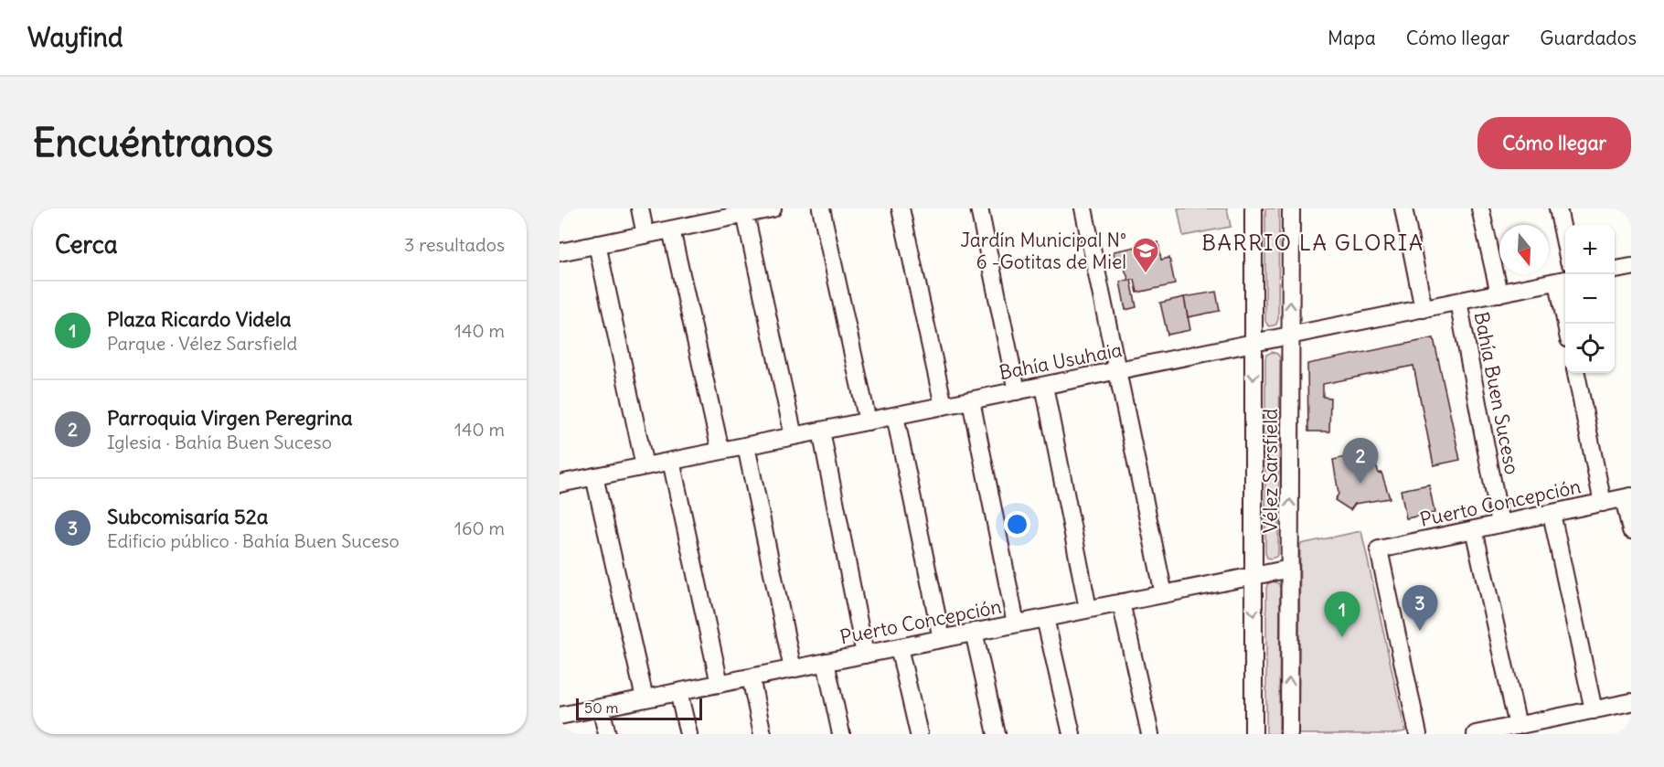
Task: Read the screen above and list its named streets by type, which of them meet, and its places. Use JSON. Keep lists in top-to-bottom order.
{
  "streets": {
    "street": [
      "Bahía Usuhaia",
      "Bahía Buen Suceso",
      "Vélez Sarsfield",
      "Puerto Concepción"
    ]
  },
  "crossings": [
    ["Bahía Usuhaia", "Bahía Buen Suceso"],
    ["Bahía Usuhaia", "Vélez Sarsfield"],
    ["Bahía Buen Suceso", "Puerto Concepción"],
    ["Vélez Sarsfield", "Puerto Concepción"]
  ],
  "districts": ["BARRIO LA GLORIA"],
  "places": {
    "school or university": ["Jardín Municipal N° 6 -Gotitas de Miel"]
  },
  "scale_bar": "50 m",
  "north": "bottom",
  "page": {
    "header": "Wayfind",
    "nav": ["Mapa", "Cómo llegar", "Guardados"],
    "buttons": "Cómo llegar",
    "title": "Encuéntranos",
    "heading": ["Cerca", "3 resultados"],
    "map_buttons": ["+", "−"],
    "list": [
      {
        "mark": "1",
        "name": "Plaza Ricardo Videla",
        "note": "Parque · Vélez Sarsfield",
        "value": "140 m"
      },
      {
        "mark": "2",
        "name": "Parroquia Virgen Peregrina",
        "note": "Iglesia · Bahía Buen Suceso",
        "value": "140 m"
      },
      {
        "mark": "3",
        "name": "Subcomisaría 52a",
        "note": "Edificio público · Bahía Buen Suceso",
        "value": "160 m"
      }
    ],
    "pins": ["2", "3", "1"],
    "scale": "50 m"
  }
}
